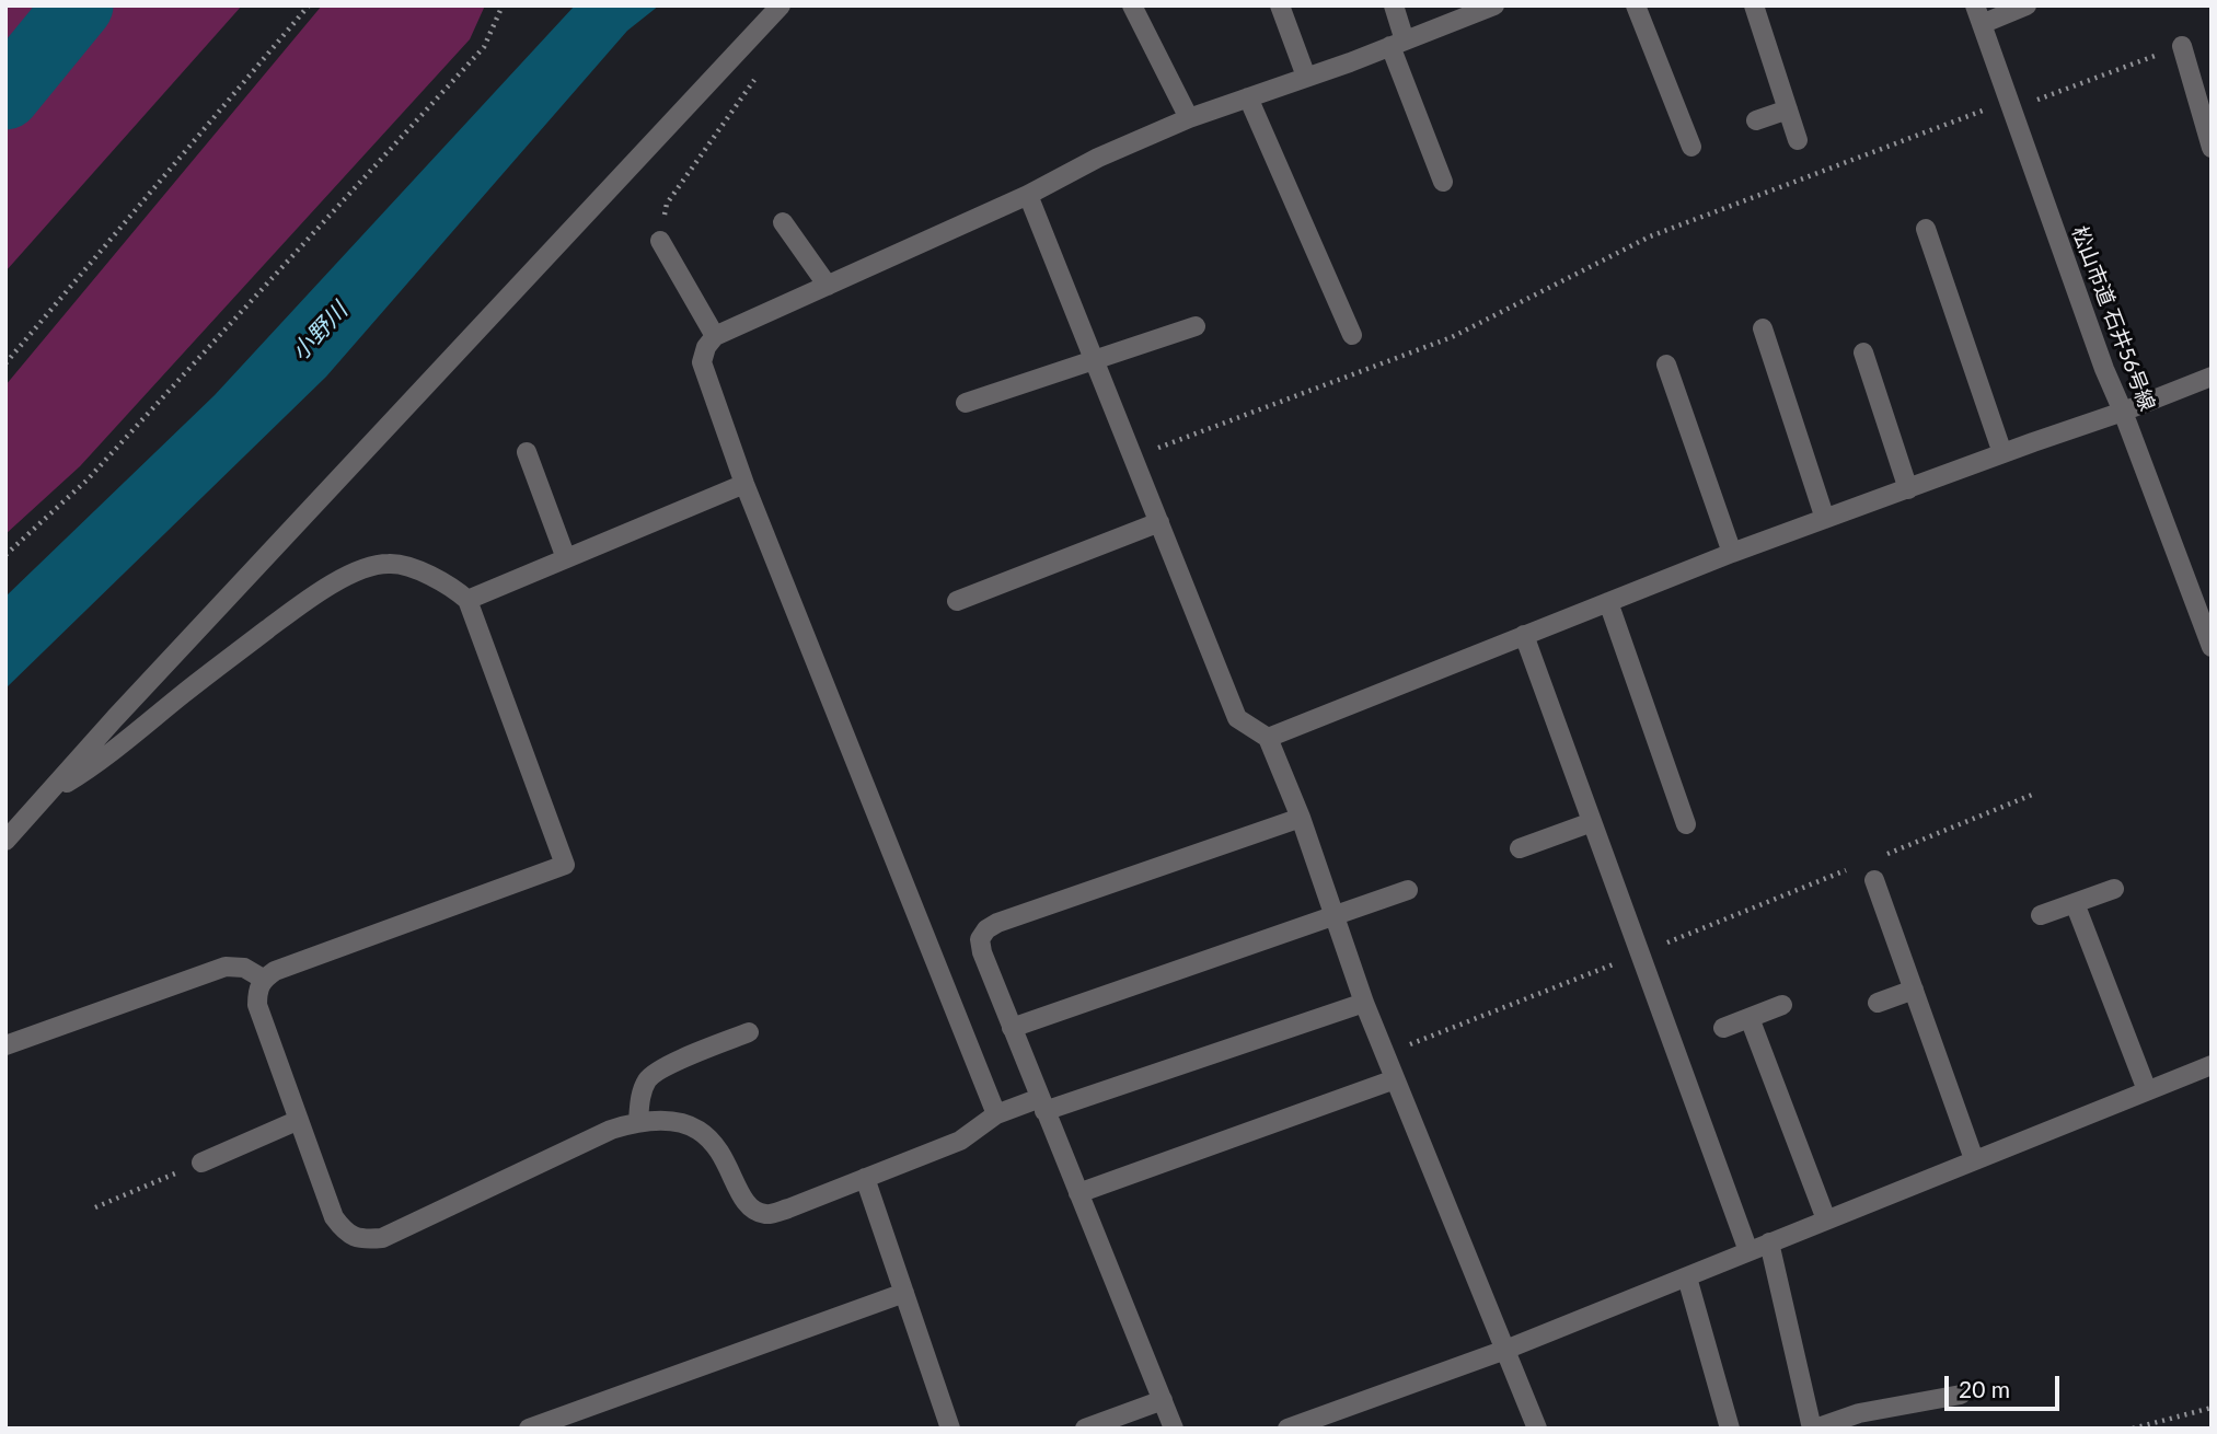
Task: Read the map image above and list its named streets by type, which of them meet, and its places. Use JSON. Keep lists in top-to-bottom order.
{
  "streets": {
    "street": ["松山市道 石井56号線"]
  },
  "water": ["小野川"],
  "scale_bar": "20 m"
}
